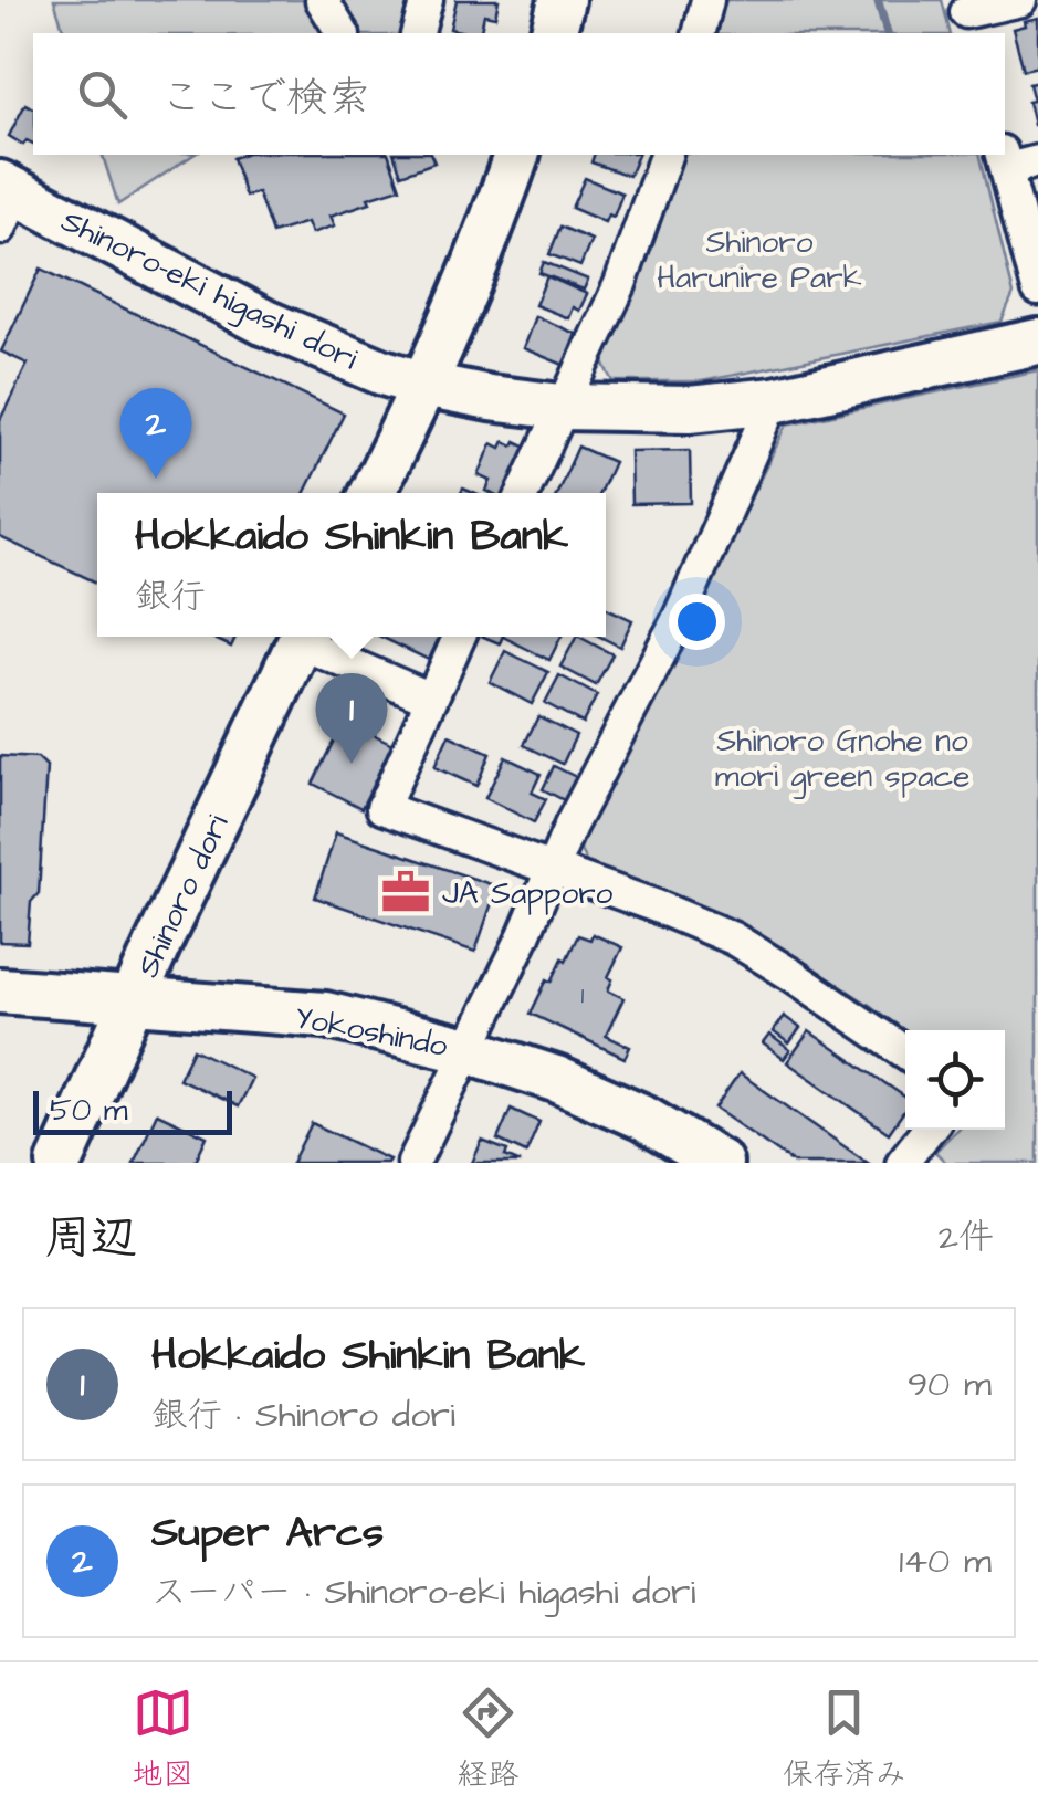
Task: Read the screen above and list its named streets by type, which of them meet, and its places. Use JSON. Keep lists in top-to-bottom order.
{
  "streets": {
    "street": ["Shinoro-eki higashi dori", "Shinoro dori", "Yokoshindo"]
  },
  "crossings": [
    ["Shinoro dori", "Yokoshindo"]
  ],
  "parks": ["Shinoro Harunire Park", "Shinoro Gnohe no mori green space"],
  "places": {
    "office": ["JA Sapporo"]
  },
  "house_numbers": ["1"],
  "scale_bar": "50 m",
  "page": {
    "search": "ここで検索",
    "pins": ["2", "1"],
    "popup": ["Hokkaido Shinkin Bank", "銀行"],
    "scale": "50 m",
    "heading": ["周辺", "2件"],
    "list": [
      {
        "mark": "1",
        "name": "Hokkaido Shinkin Bank",
        "note": "銀行 · Shinoro dori",
        "value": "90 m"
      },
      {
        "mark": "2",
        "name": "Super Arcs",
        "note": "スーパー · Shinoro-eki higashi dori",
        "value": "140 m"
      }
    ],
    "nav": ["地図", "経路", "保存済み"]
  }
}
